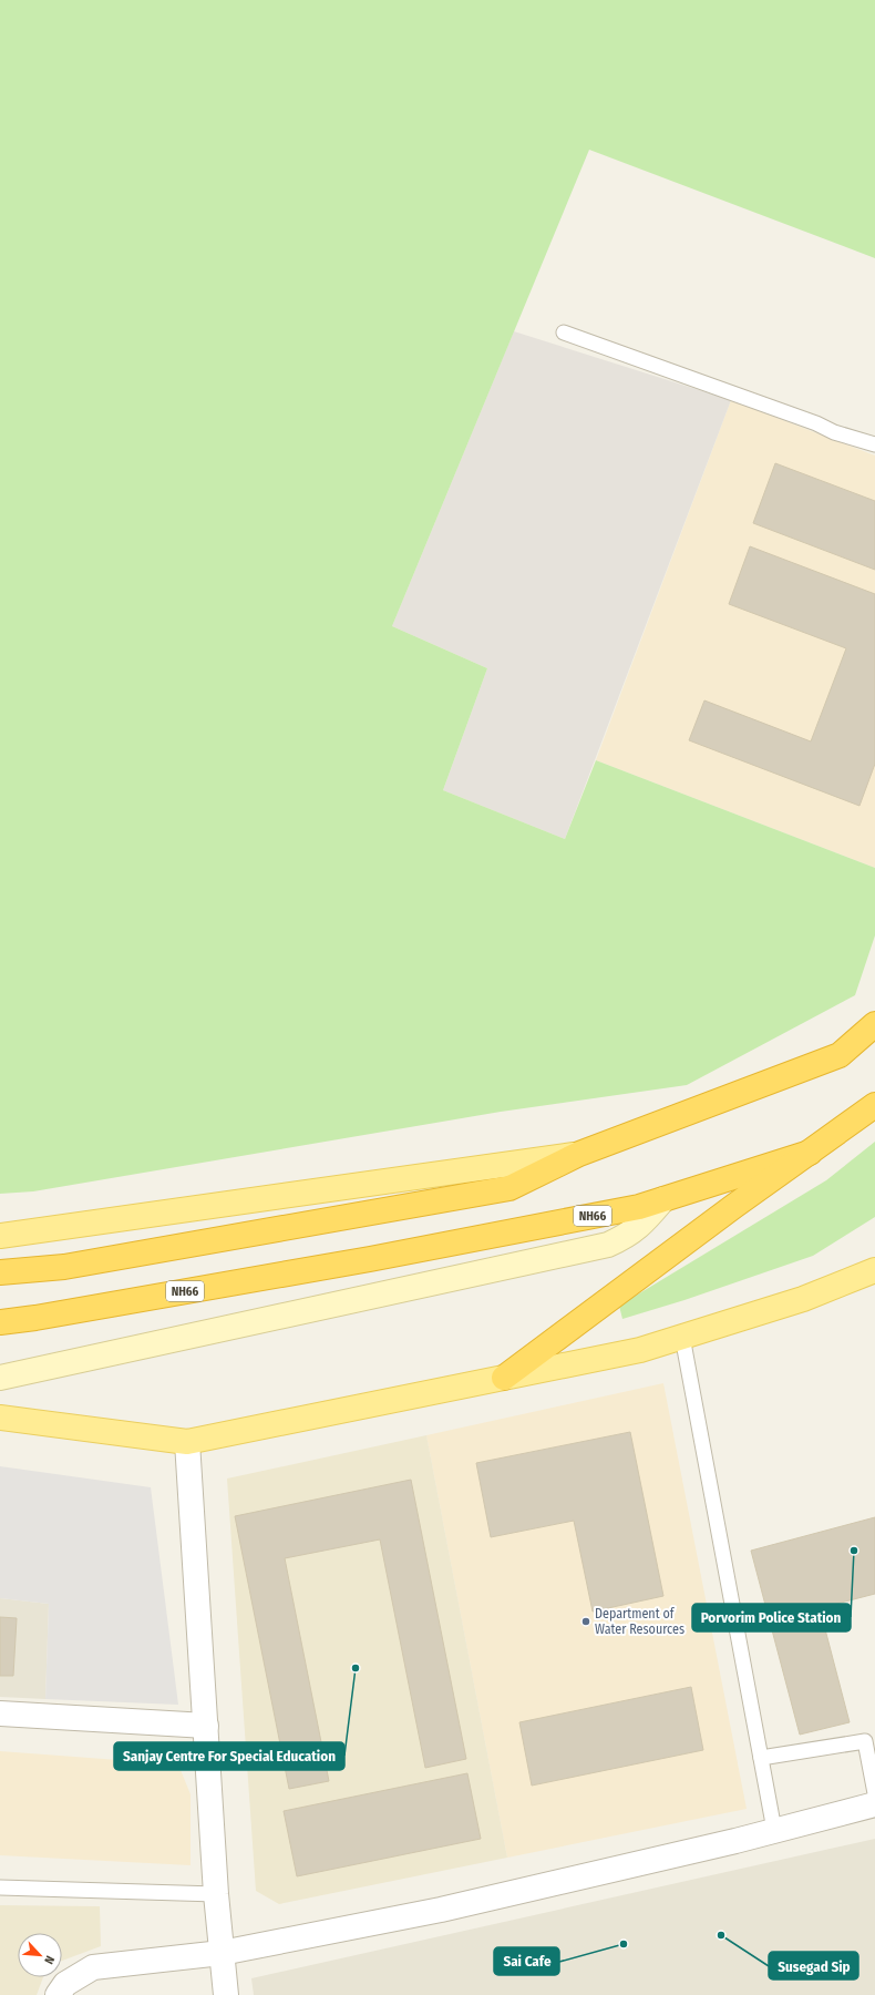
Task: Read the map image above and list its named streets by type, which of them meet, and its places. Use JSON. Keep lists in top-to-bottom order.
{
  "streets": {
    "highway": ["NH66"]
  },
  "places": [
    "Porvorim Police Station",
    "Department of Water Resources",
    "Sanjay Centre For Special Education",
    "Susegad Sip",
    "Sai Cafe"
  ],
  "north": "bottom right"
}
